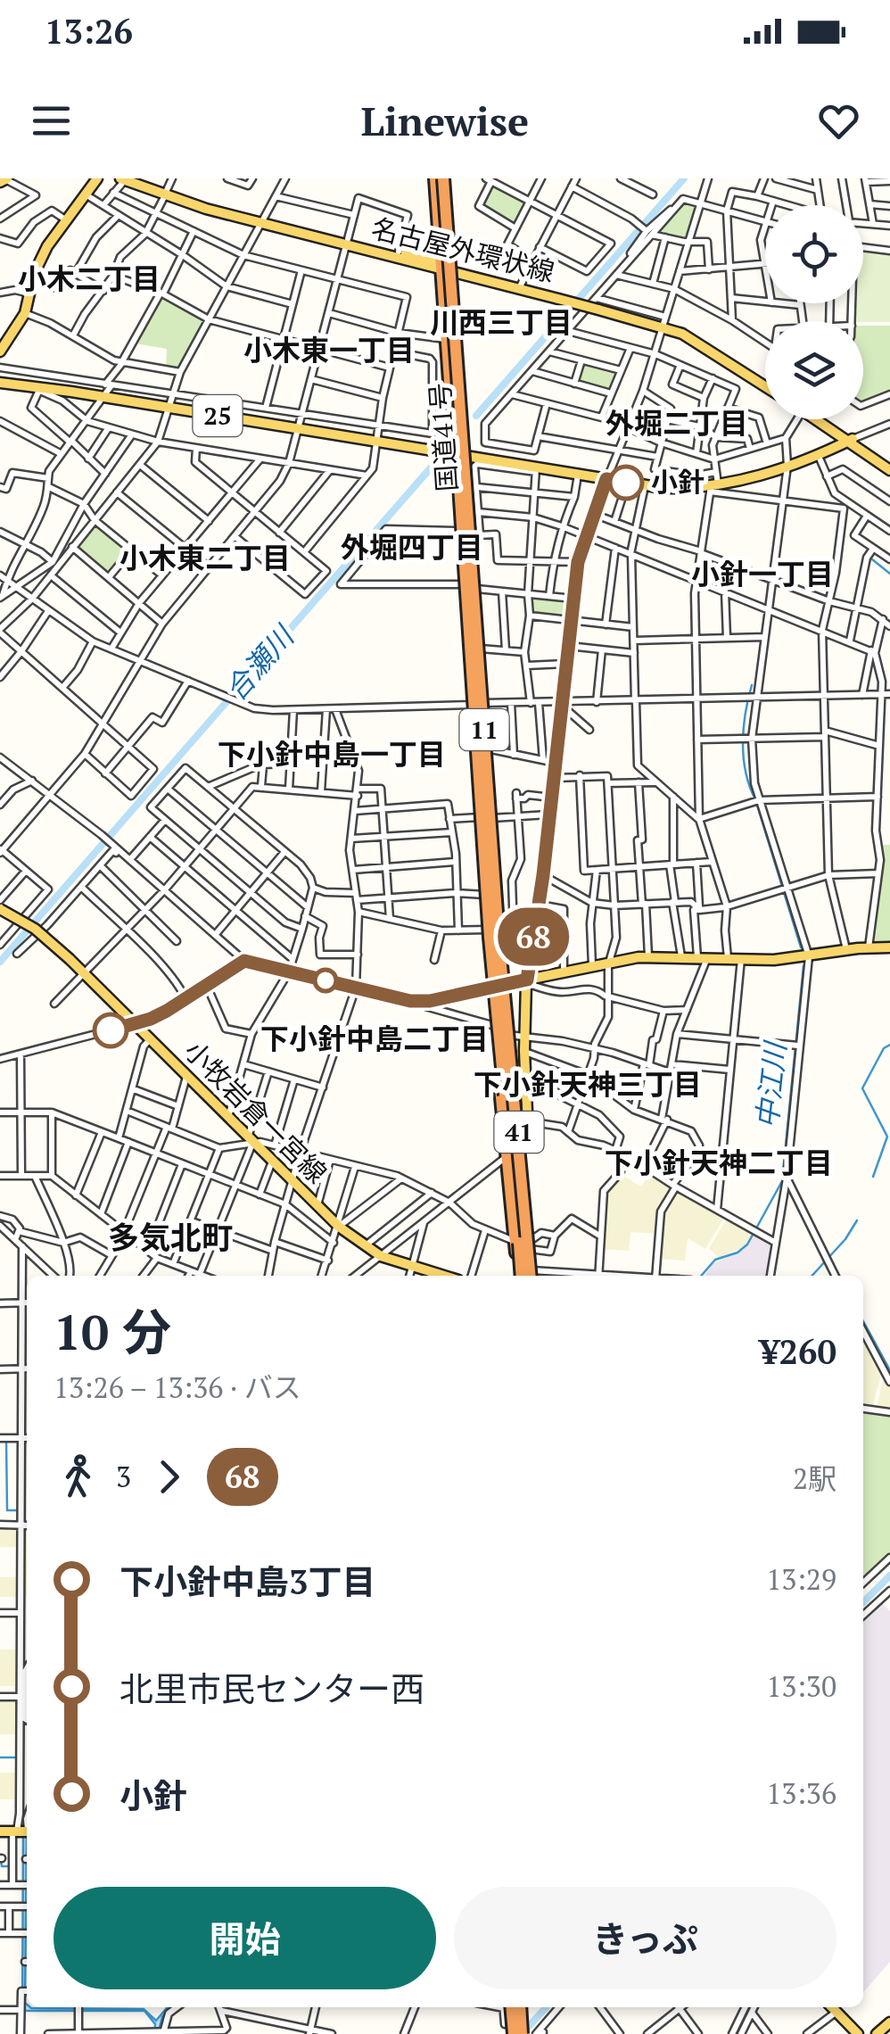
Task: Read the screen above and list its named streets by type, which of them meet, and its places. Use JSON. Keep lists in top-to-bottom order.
{
  "streets": {
    "highway": ["国道41号", "11", "41"],
    "main road": ["名古屋外環状線", "25", "小牧岩倉一宮線"]
  },
  "crossings": [
    ["名古屋外環状線", "国道41号"],
    ["25", "国道41号"],
    ["国道41号", "11"]
  ],
  "districts": [
    "小木二丁目",
    "川西三丁目",
    "小木東一丁目",
    "外堀二丁目",
    "外堀四丁目",
    "小木東二丁目",
    "小針一丁目",
    "下小針中島一丁目",
    "下小針中島二丁目",
    "下小針天神三丁目",
    "下小針天神二丁目",
    "多気北町"
  ],
  "water": ["合瀬川", "中江川"],
  "places": ["小針"],
  "lines": ["bus line 68"],
  "page": {
    "status": "13:26",
    "header": "Linewise",
    "on_map": "68",
    "heading": ["10 分", "13:26 – 13:36 · バス", "¥260"],
    "legs": ["3", "68", "2駅"],
    "list": [
      {
        "name": "下小針中島3丁目",
        "value": "13:29"
      },
      {
        "name": "北里市民センター西",
        "value": "13:30"
      },
      {
        "name": "小針",
        "value": "13:36"
      }
    ],
    "buttons": ["開始", "きっぷ"]
  }
}
